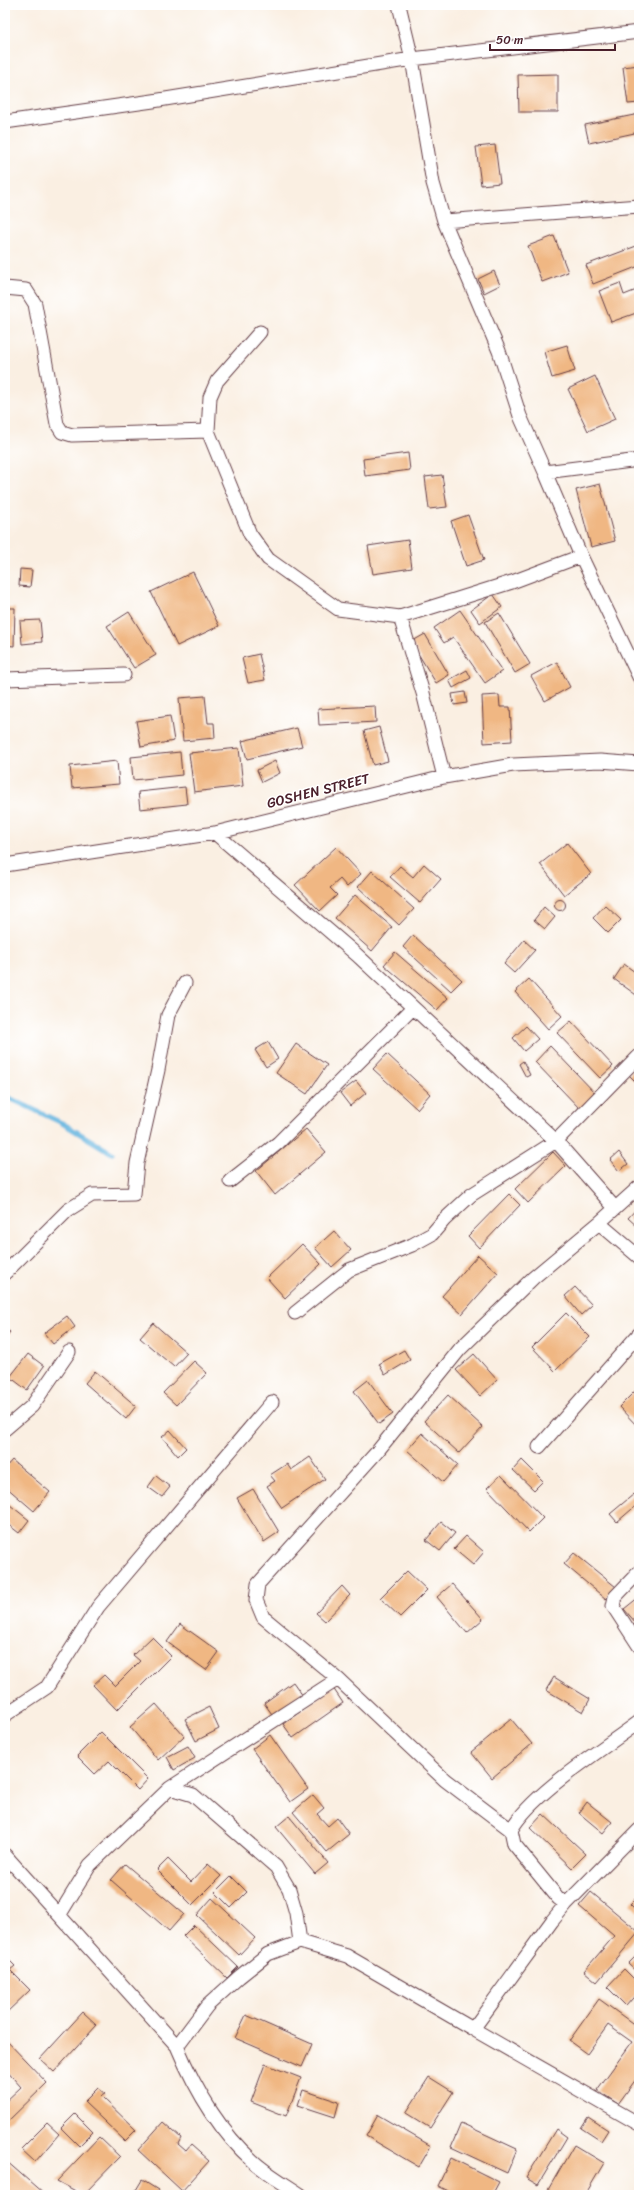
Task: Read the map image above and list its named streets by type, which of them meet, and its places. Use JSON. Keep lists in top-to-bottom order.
{
  "streets": {
    "street": ["GOSHEN STREET"]
  },
  "scale_bar": "50 m"
}
